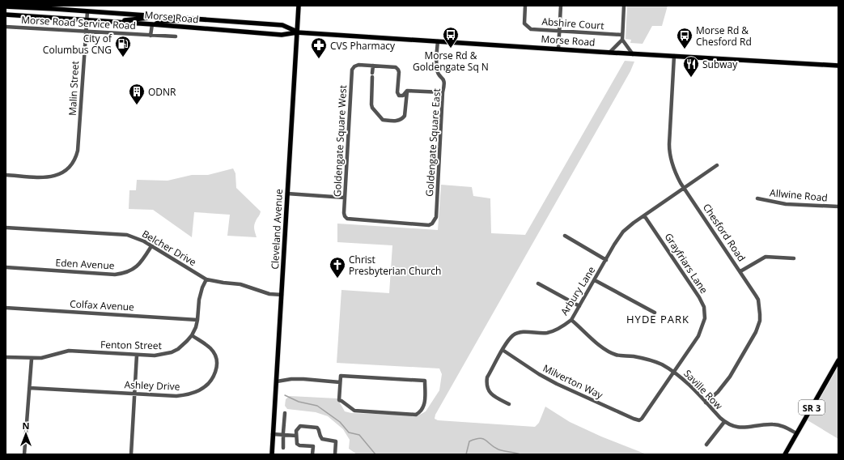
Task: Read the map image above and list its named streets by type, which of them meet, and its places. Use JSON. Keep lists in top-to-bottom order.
{
  "streets": {
    "main road": ["Morse Road", "Cleveland Avenue", "SR 3"],
    "street": [
      "Morse Road Service Road",
      "Abshire Court",
      "Malin Street",
      "Goldengate Square West",
      "Goldengate Square East",
      "Allwine Road",
      "Chesford Road",
      "Belcher Drive",
      "Grayfriars Lane",
      "Eden Avenue",
      "Arbury Lane",
      "Colfax Avenue",
      "Fenton Street",
      "Milverton Way",
      "Ashley Drive",
      "Saville Row"
    ]
  },
  "crossings": [
    ["Morse Road", "Malin Street"],
    ["Morse Road", "Goldengate Square East"],
    ["Morse Road", "Cleveland Avenue"],
    ["Morse Road", "Chesford Road"],
    ["Morse Road Service Road", "Malin Street"],
    ["Goldengate Square West", "Goldengate Square East"],
    ["Cleveland Avenue", "Belcher Drive"],
    ["Chesford Road", "Arbury Lane"],
    ["Chesford Road", "Saville Row"],
    ["Belcher Drive", "Eden Avenue"],
    ["Belcher Drive", "Fenton Street"],
    ["Grayfriars Lane", "Arbury Lane"],
    ["Grayfriars Lane", "Milverton Way"],
    ["Grayfriars Lane", "Saville Row"],
    ["Arbury Lane", "Milverton Way"],
    ["Arbury Lane", "Saville Row"],
    ["Colfax Avenue", "Fenton Street"],
    ["Fenton Street", "Ashley Drive"],
    ["Saville Row", "SR 3"]
  ],
  "districts": ["HYDE PARK"],
  "places": {
    "bus stop": ["Morse Rd & Goldengate Sq N", "Morse Rd & Chesford Rd"],
    "fuel station": ["City of Columbus CNG"],
    "pharmacy": ["CVS Pharmacy"],
    "restaurant": ["Subway"],
    "building": ["ODNR"],
    "church": ["Christ Presbyterian Church"]
  },
  "north": "top"
}
